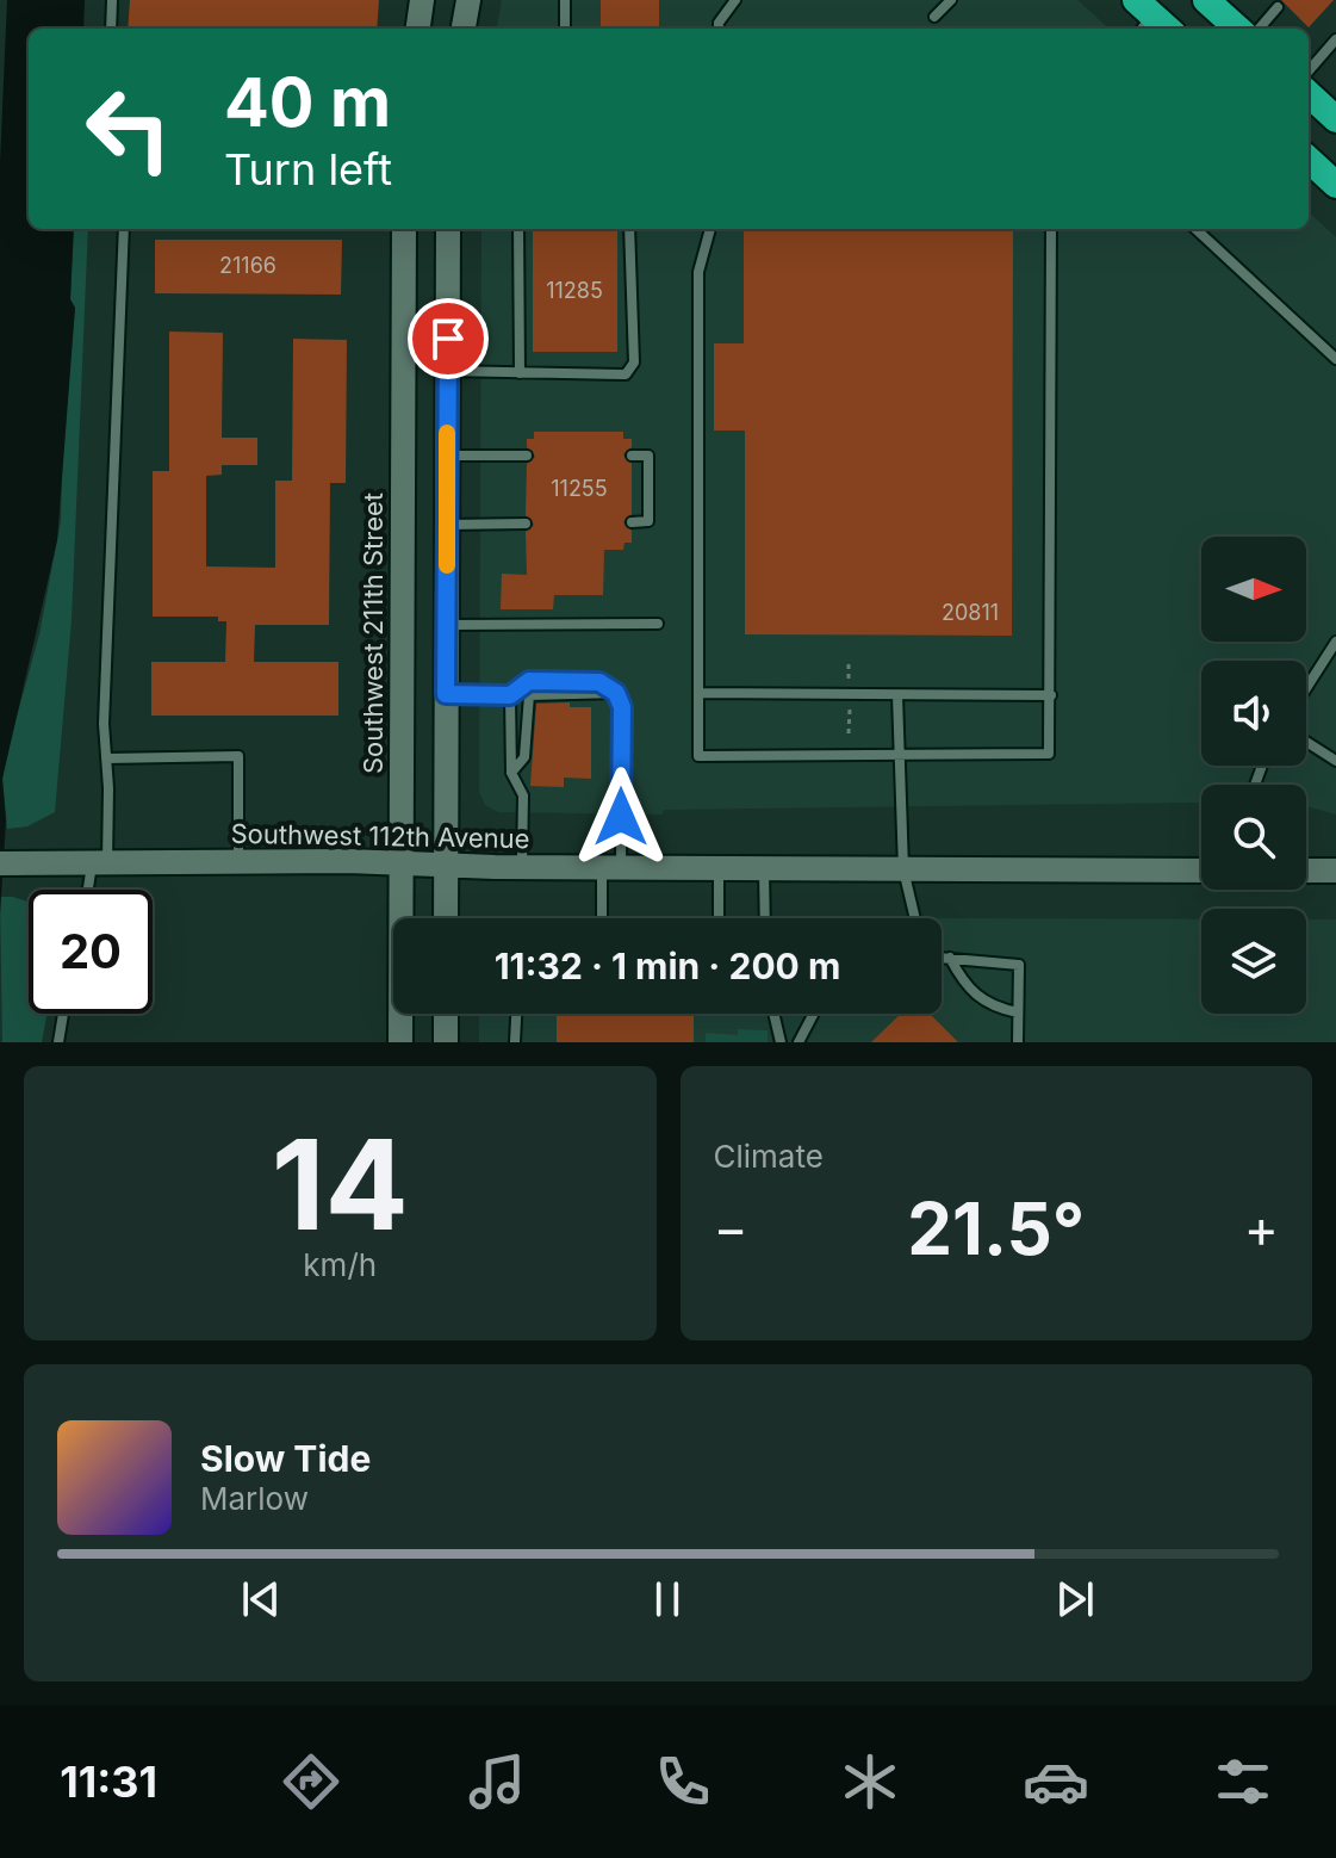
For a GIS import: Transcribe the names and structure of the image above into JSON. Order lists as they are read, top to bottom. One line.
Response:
{"streets":{"main road":["Southwest 211th Street","Southwest 112th Avenue"]},"crossings":[["Southwest 211th Street","Southwest 112th Avenue"]],"house_numbers":["21166","11285","11255","20811"],"north":"right","page":{"turn":["40 m","Turn left"],"limit":"20","trip":"11:32 · 1 min · 200 m","tile":[["14","km/h"],"Climate"],"heat":["−","21.5°","+"],"song":["Slow Tide","Marlow"],"tabs":"11:31"}}
